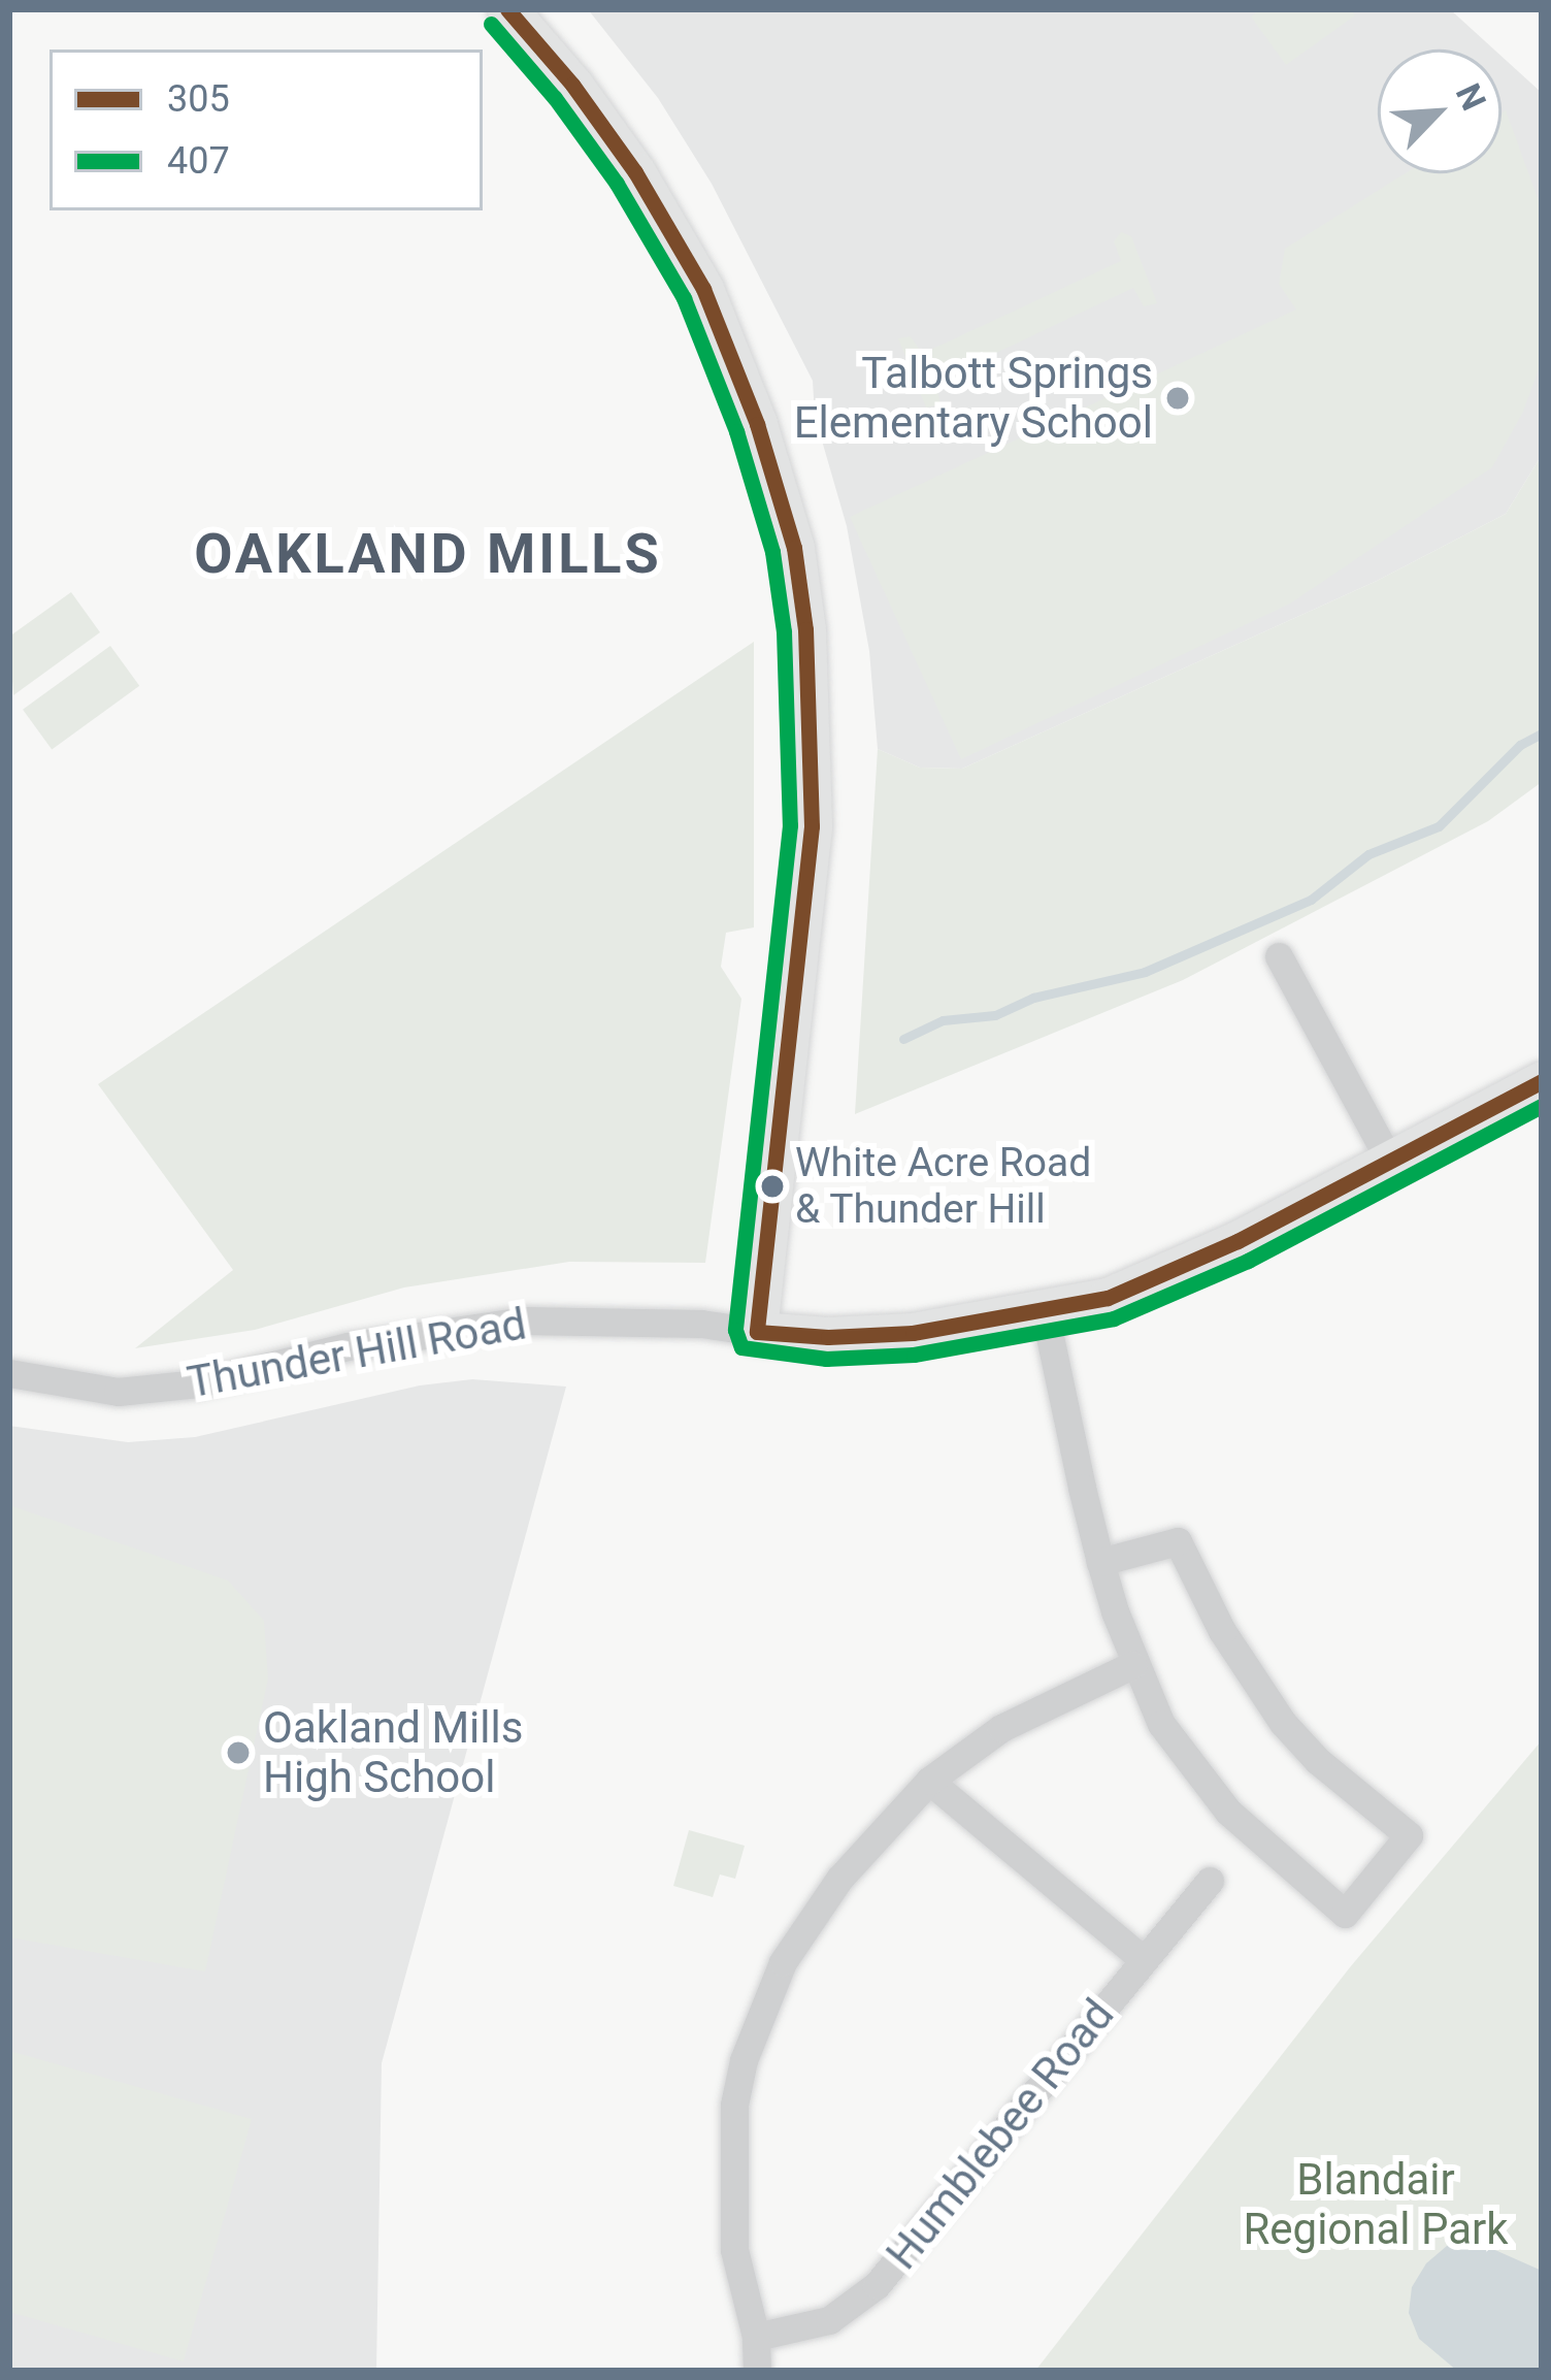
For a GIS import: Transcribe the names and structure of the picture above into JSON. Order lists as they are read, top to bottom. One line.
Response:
{"streets":{"street":["Thunder Hill Road","Humblebee Road"]},"districts":["OAKLAND MILLS"],"parks":["Blandair Regional Park"],"places":["Talbott Springs Elementary School","White Acre Road & Thunder Hill","Oakland Mills High School"],"lines":["transit line 305","transit line 407"],"legend":["305","407"],"north":"top right"}
